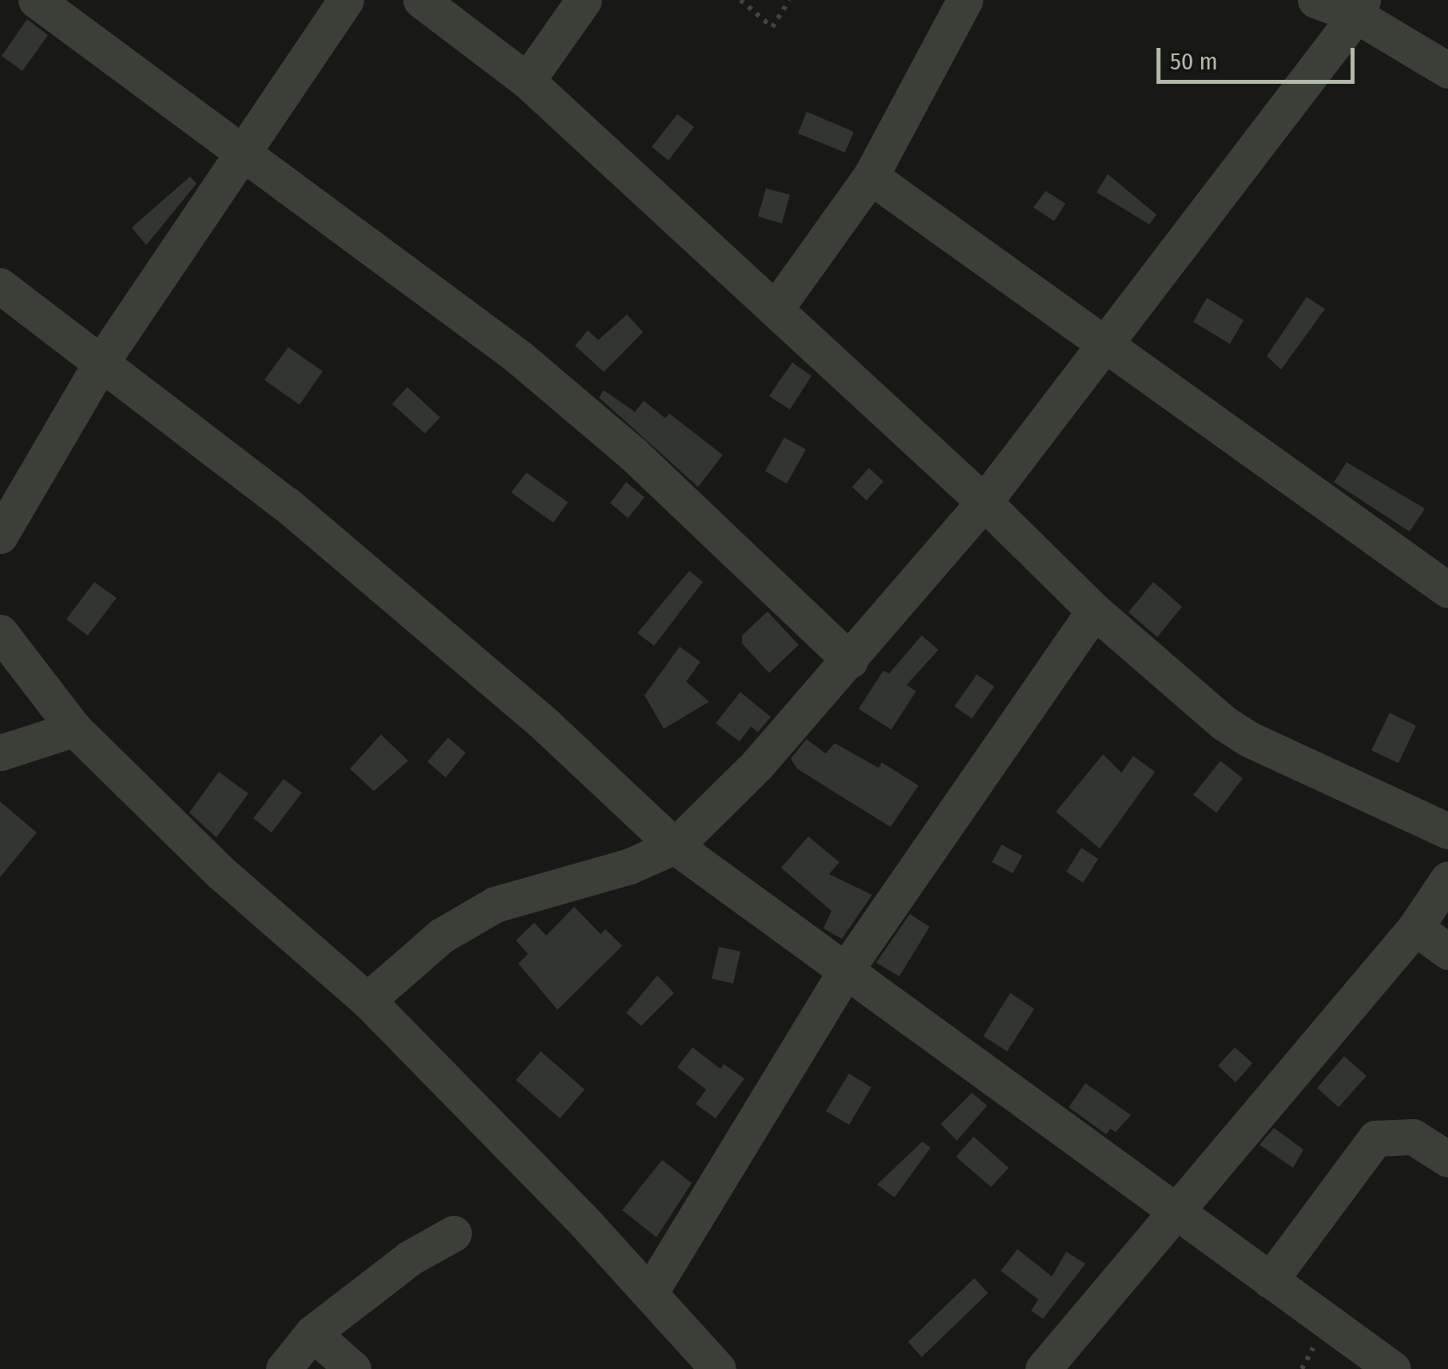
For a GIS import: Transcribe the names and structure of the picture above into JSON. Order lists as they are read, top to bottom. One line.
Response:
{"scale_bar":"50 m"}
